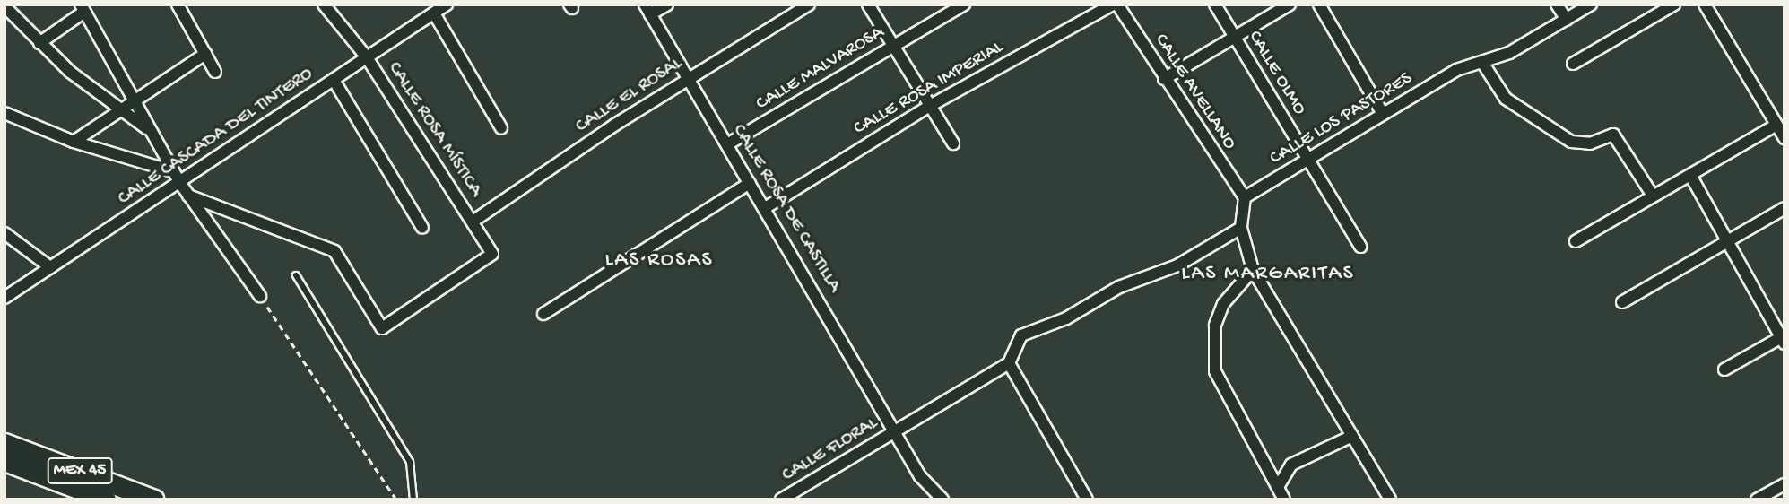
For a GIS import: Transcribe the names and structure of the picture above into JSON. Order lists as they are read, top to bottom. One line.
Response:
{"streets":{"highway":["MEX 45"],"street":["CALLE MALVAROSA","CALLE OLMO","CALLE ROSA IMPERIAL","CALLE AVELLANO","CALLE EL ROSAL","CALLE LOS PASTORES","CALLE ROSA MÍSTICA","CALLE CASCADA DEL TINTERO","CALLE ROSA DE CASTILLA","CALLE FLORAL"]},"crossings":[["CALLE MALVAROSA","CALLE ROSA DE CASTILLA"],["CALLE OLMO","CALLE LOS PASTORES"],["CALLE ROSA IMPERIAL","CALLE AVELLANO"],["CALLE ROSA IMPERIAL","CALLE ROSA DE CASTILLA"],["CALLE AVELLANO","CALLE LOS PASTORES"],["CALLE EL ROSAL","CALLE ROSA MÍSTICA"],["CALLE EL ROSAL","CALLE ROSA DE CASTILLA"],["CALLE ROSA MÍSTICA","CALLE CASCADA DEL TINTERO"],["CALLE ROSA DE CASTILLA","CALLE FLORAL"]],"districts":["LAS ROSAS","LAS MARGARITAS"]}
